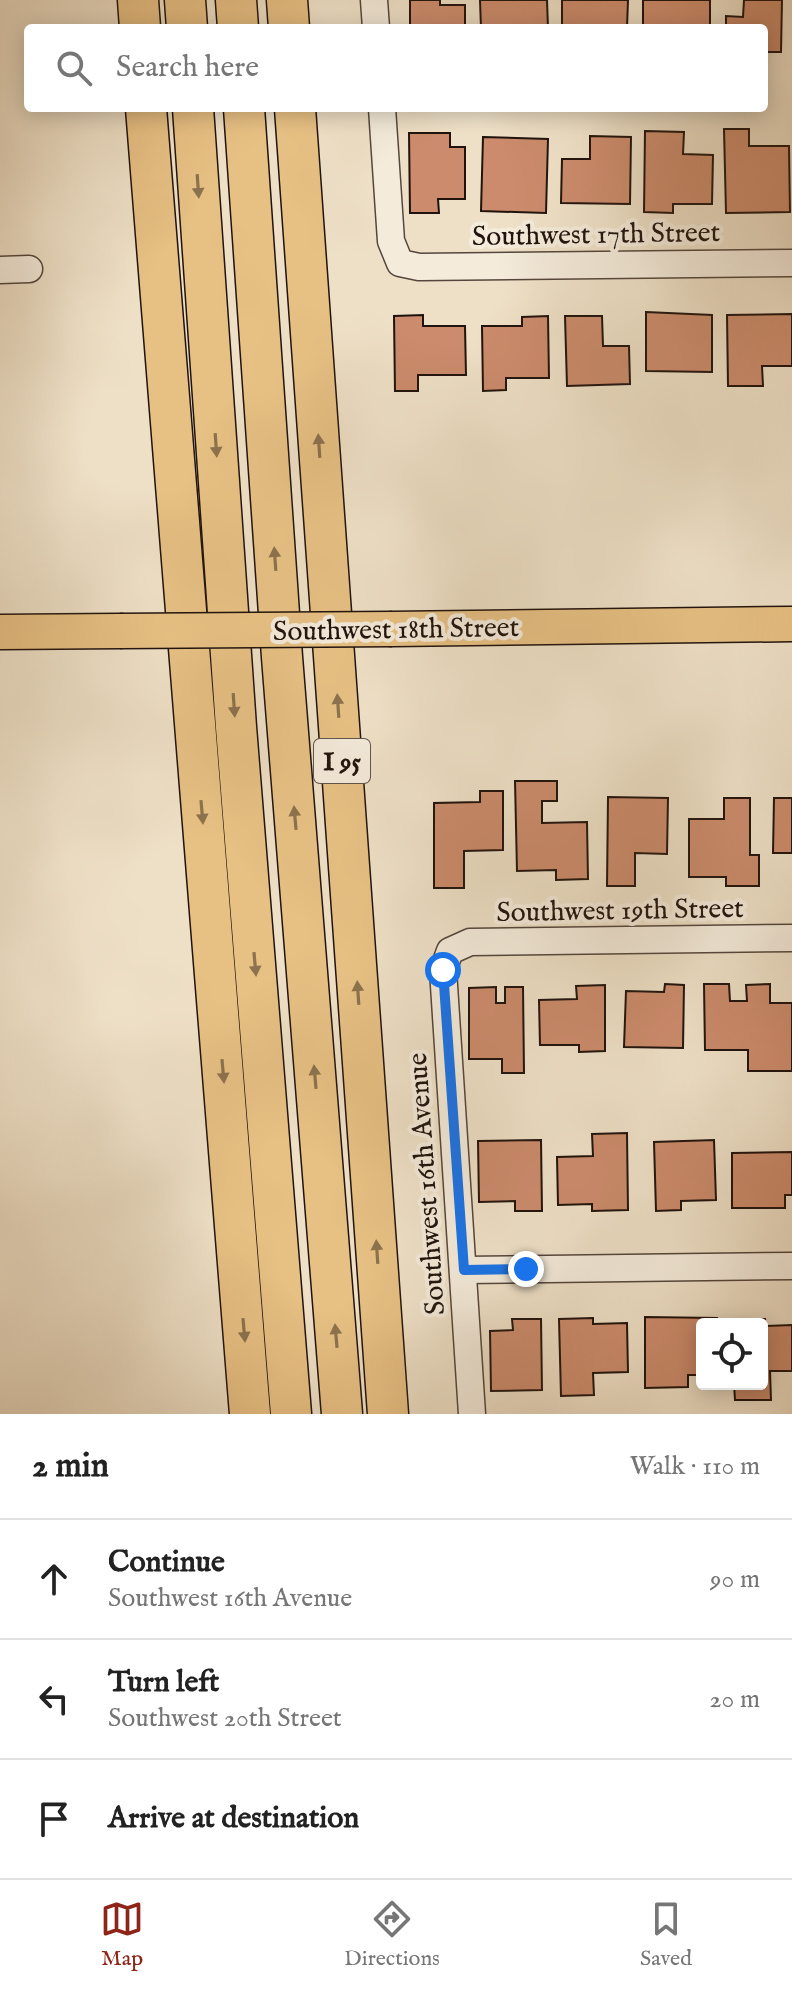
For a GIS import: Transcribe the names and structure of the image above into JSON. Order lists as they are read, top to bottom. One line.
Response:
{"streets":{"highway":["I 95"],"main road":["Southwest 18th Street"],"street":["Southwest 17th Street","Southwest 19th Street","Southwest 16th Avenue"]},"crossings":[["Southwest 19th Street","Southwest 16th Avenue"]],"page":{"search":"Search here","heading":["2 min","Walk · 110 m"],"list":[["Continue","Southwest 16th Avenue","90 m"],["Turn left","Southwest 20th Street","20 m"],"Arrive at destination"],"nav":["Map","Directions","Saved"]}}
